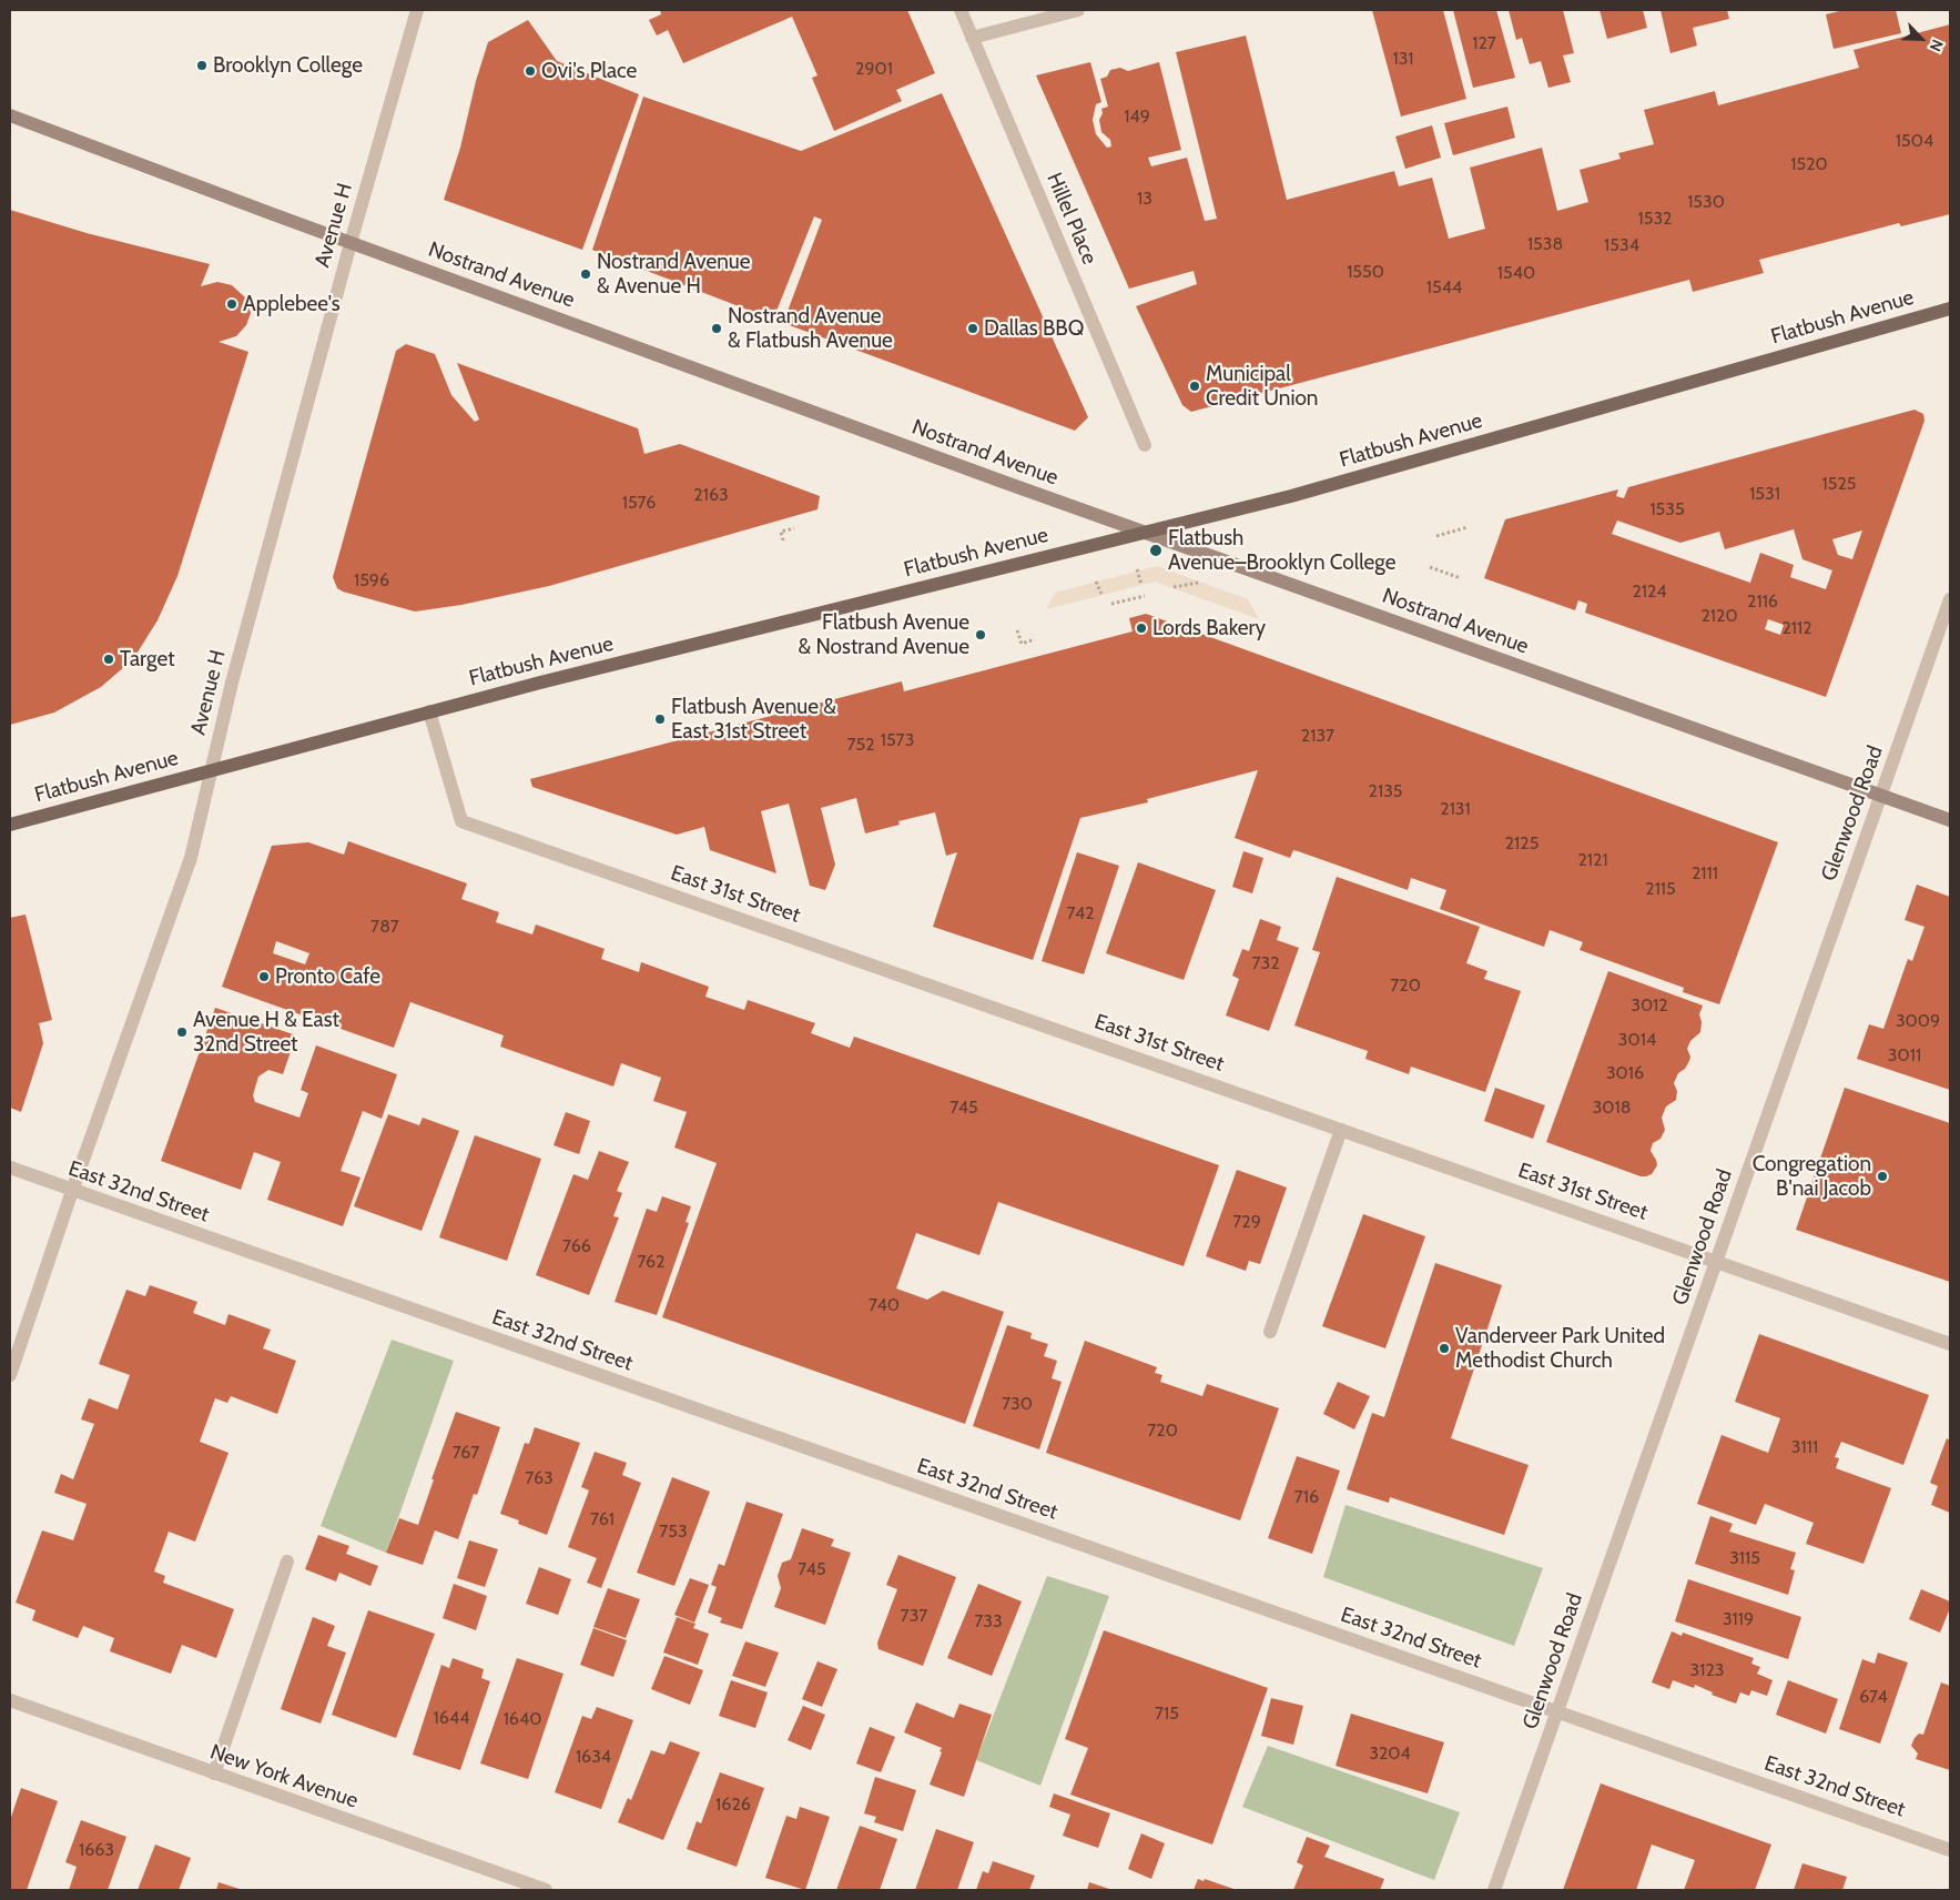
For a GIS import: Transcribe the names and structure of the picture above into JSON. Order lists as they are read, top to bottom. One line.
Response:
{"streets":{"main road":["Nostrand Avenue","Flatbush Avenue"],"street":["Hillel Place","Avenue H","Glenwood Road","East 31st Street","East 32nd Street","New York Avenue"]},"crossings":[["Avenue H","Nostrand Avenue"],["Avenue H","Flatbush Avenue"],["Avenue H","East 32nd Street"],["Nostrand Avenue","Flatbush Avenue"],["Nostrand Avenue","Glenwood Road"],["Flatbush Avenue","East 31st Street"],["Glenwood Road","East 31st Street"],["Glenwood Road","East 32nd Street"]],"places":["Brooklyn College","Ovi's Place","Nostrand Avenue & Avenue H","Applebee's","Nostrand Avenue & Flatbush Avenue","Dallas BBQ","Municipal Credit Union","Flatbush Avenue–Brooklyn College","Lords Bakery","Flatbush Avenue & Nostrand Avenue","Target","Flatbush Avenue & East 31st Street","Pronto Cafe","Avenue H & East 32nd Street","Congregation B'nai Jacob","Vanderveer Park United Methodist Church"],"house_numbers":["127","131","2901","149","1504","1520","13","1530","1532","1538","1534","1550","1540","1544","1525","1531","2163","1576","1535","1596","2124","2116","2120","2112","2137","1573","752","2135","2131","2125","2121","2111","2115","742","787","732","720","3012","3009","3014","3011","3016","745","3018","729","766","762","740","730","720","3111","767","763","716","761","753","3115","745","737","3119","733","3123","674","715","1644","1640","3204","1634","1626","1663"],"north":"bottom right"}
